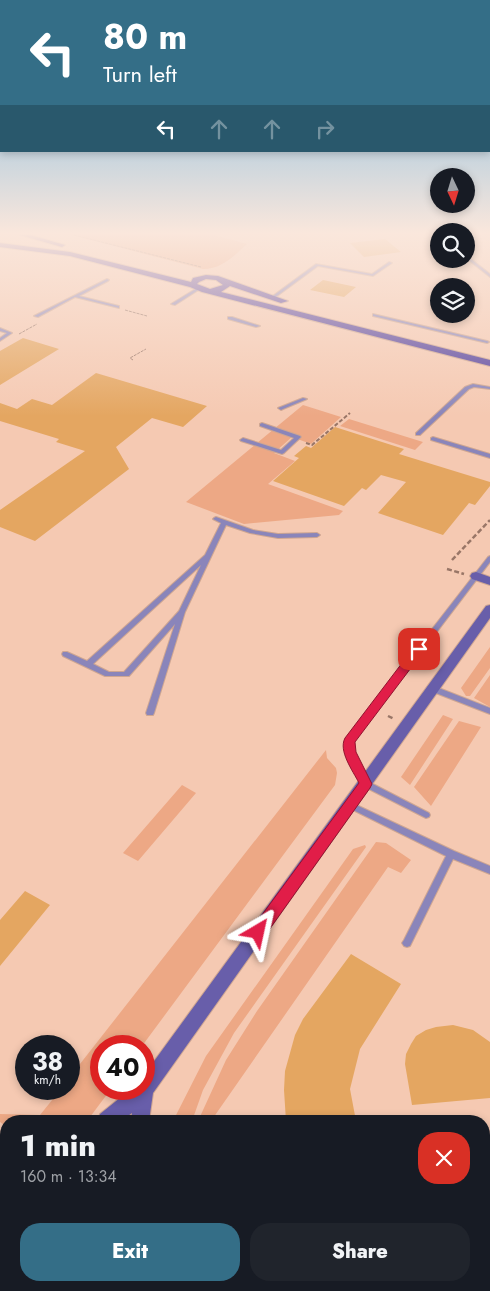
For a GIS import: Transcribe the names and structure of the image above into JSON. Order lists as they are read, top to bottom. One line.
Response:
{"north":"bottom","page":{"turn":["80 m","Turn left"],"speed":"38 km/h","limit":"40","heading":["1 min","160 m · 13:34"],"buttons":["Exit","Share"]}}
